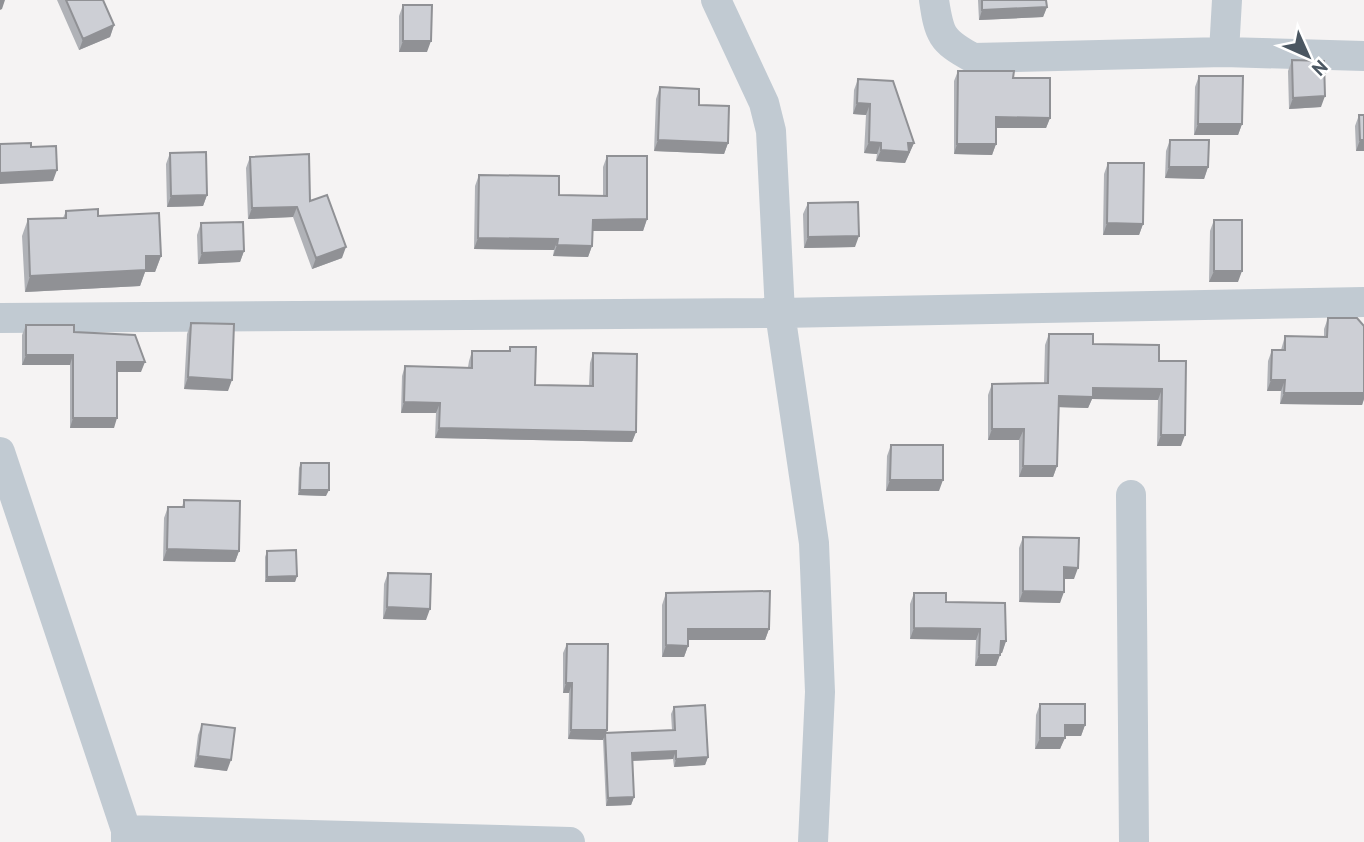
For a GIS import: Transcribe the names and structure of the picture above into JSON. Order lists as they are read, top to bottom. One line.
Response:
{"north":"bottom right"}
